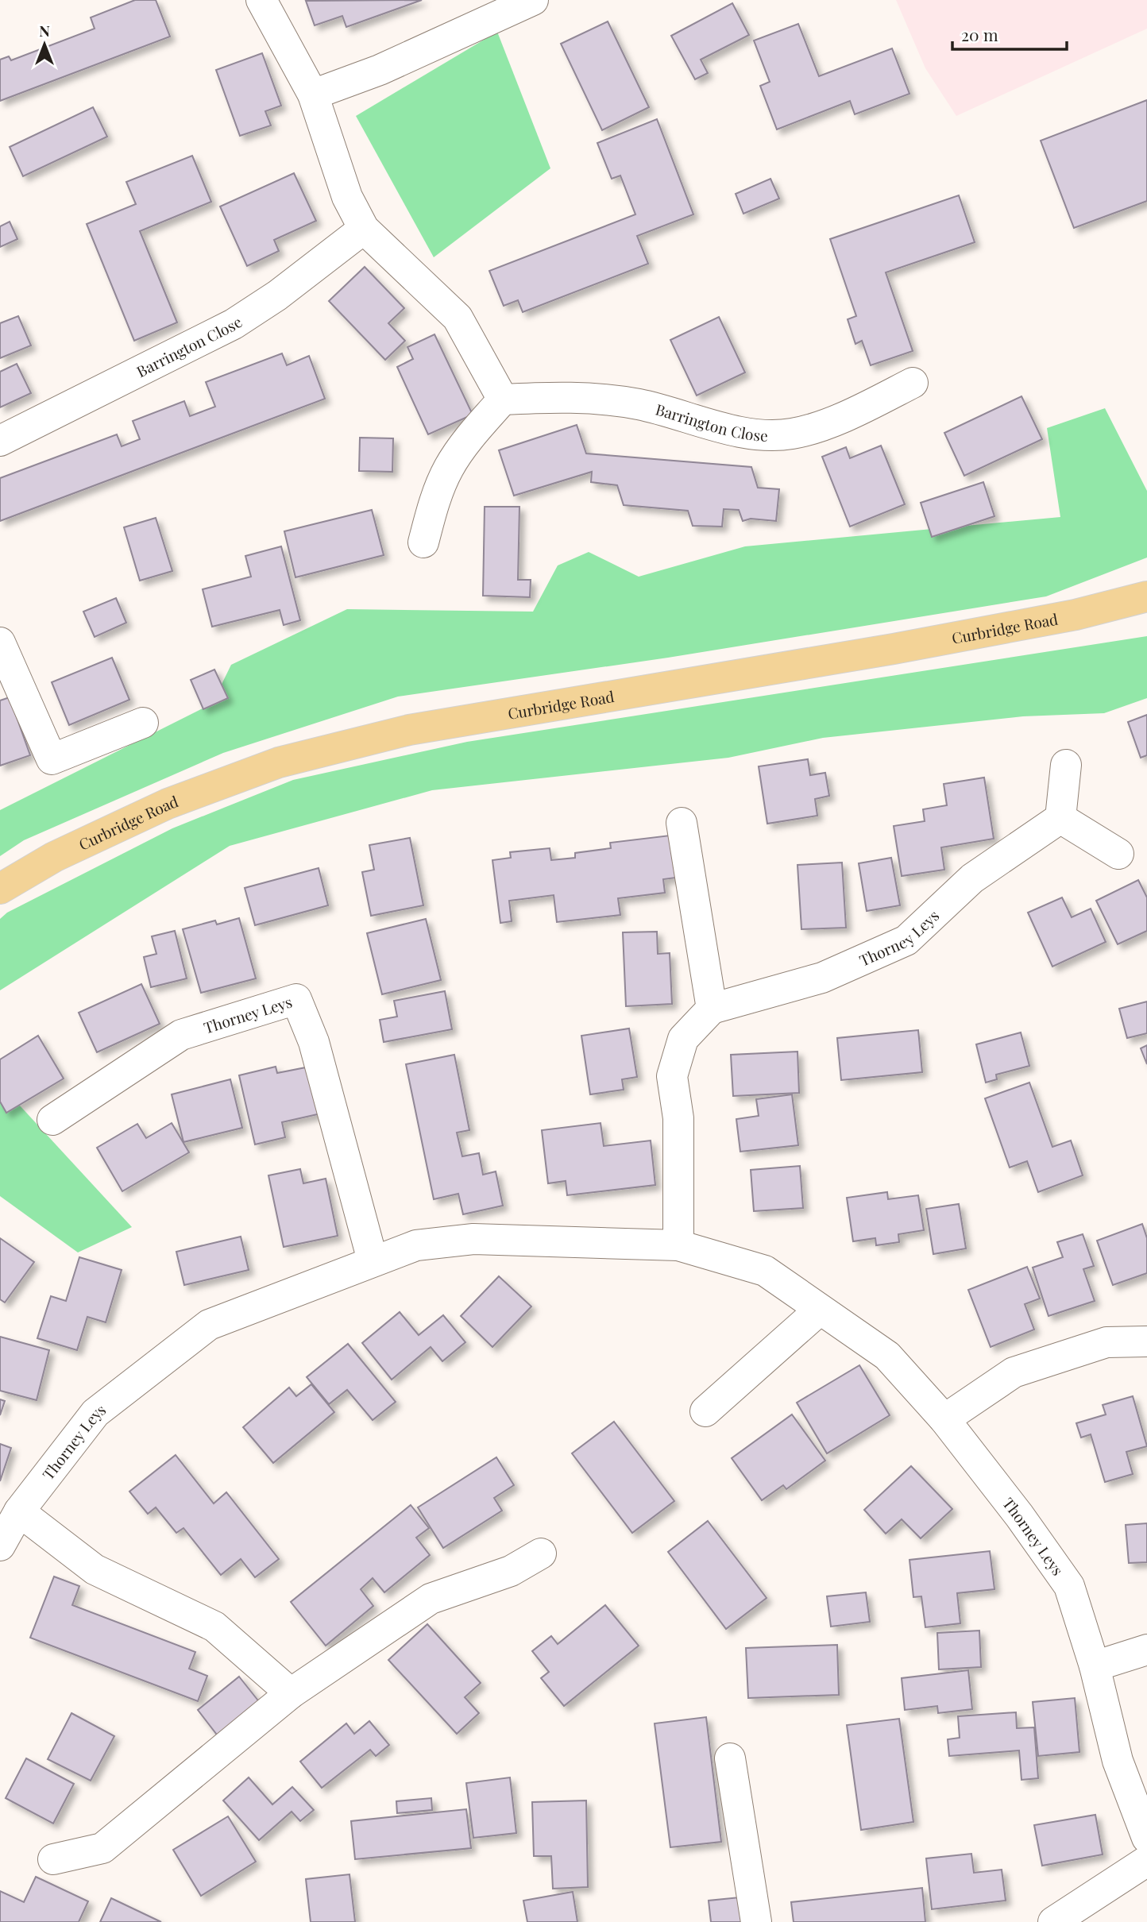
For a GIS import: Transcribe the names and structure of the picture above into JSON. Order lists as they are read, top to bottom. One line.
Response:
{"streets":{"main road":["Curbridge Road"],"street":["Barrington Close","Thorney Leys"]},"scale_bar":"20 m","north":"top"}
